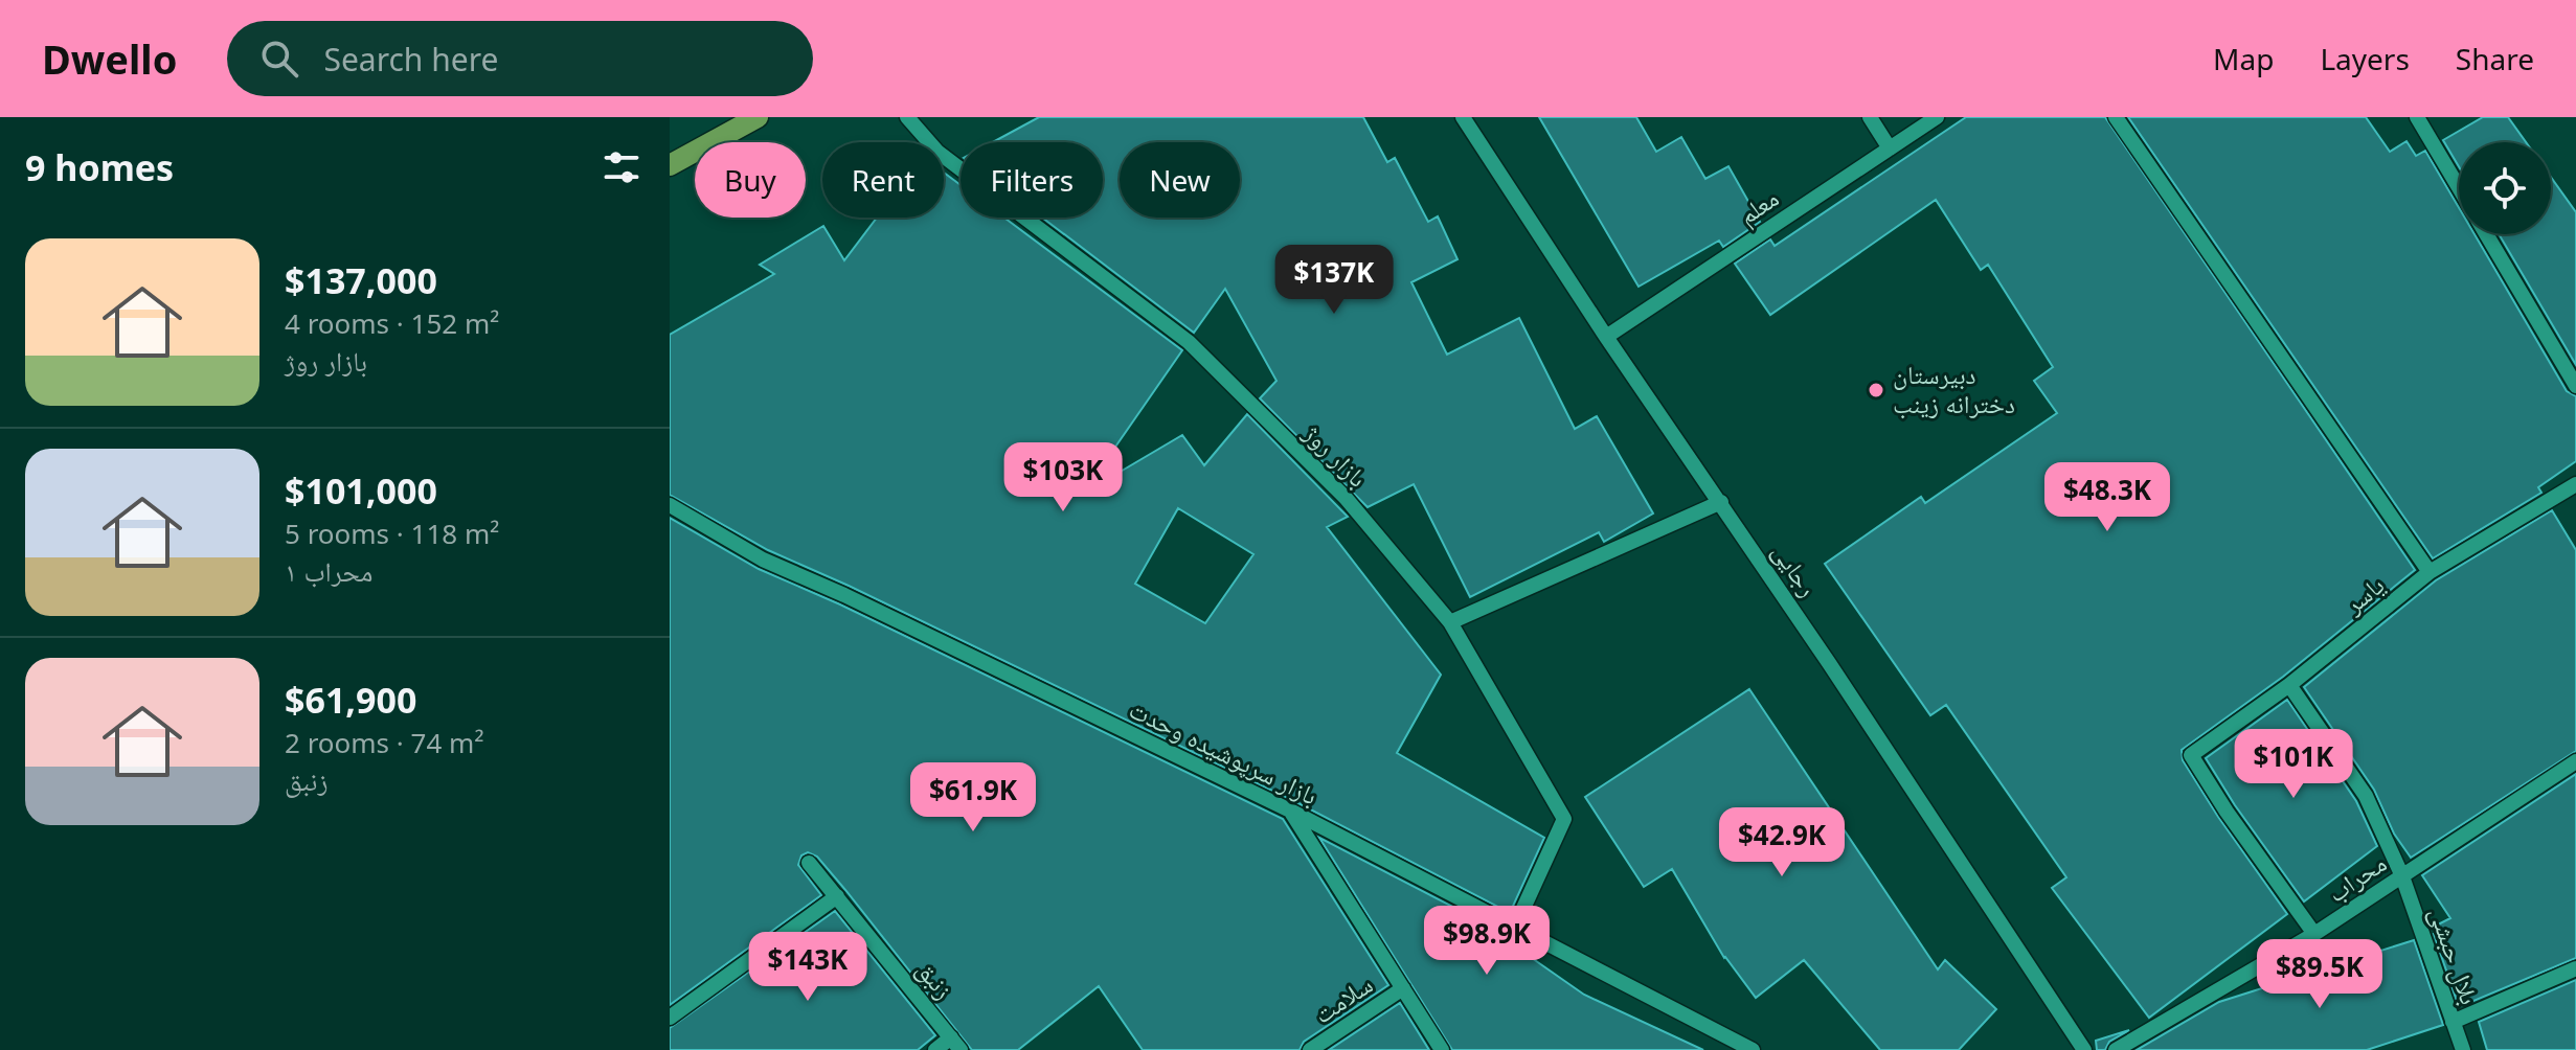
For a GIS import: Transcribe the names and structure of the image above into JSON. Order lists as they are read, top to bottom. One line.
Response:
{"streets":{"street":["معلم","بازار روژ","رجایی","یاسر","بازار سرپوشیده وحدت","محراب","بلال حبشی","زنبق","سلامت"]},"crossings":[["معلم","رجایی"],["بازار روژ","بازار سرپوشیده وحدت"],["یاسر","محراب"],["یاسر","بلال حبشی"],["محراب","بلال حبشی"]],"places":["دبیرستان دخترانه زینب"],"page":{"header":"Dwello","search":"Search here","nav":["Map","Layers","Share"],"heading":"9 homes","chip":["Buy","Rent","Filters","New"],"list":[{"name":"$137,000","note":"4 rooms · 152 m² · بازار روژ"},{"name":"$101,000","note":"5 rooms · 118 m² · محراب ۱"},{"name":"$61,900","note":"2 rooms · 74 m² · زنبق"}],"price":["$137K","$103K","$48.3K","$101K","$61.9K","$42.9K","$98.9K","$143K","$89.5K"]}}
